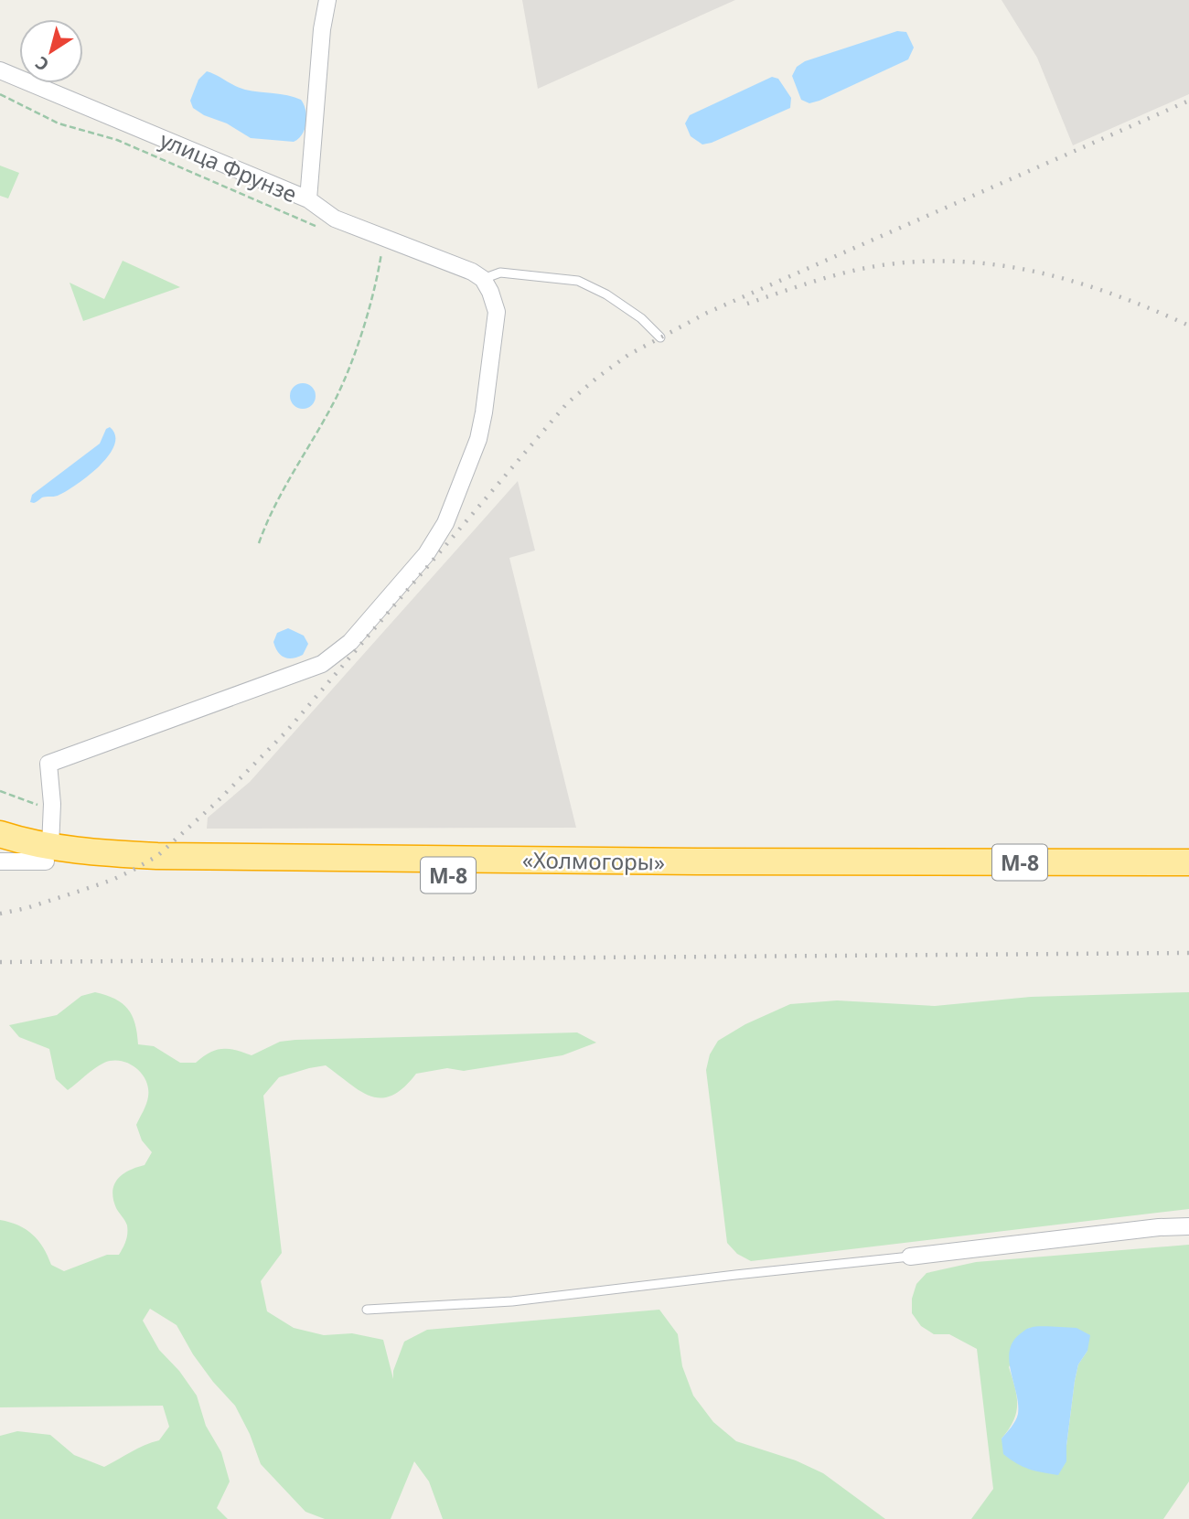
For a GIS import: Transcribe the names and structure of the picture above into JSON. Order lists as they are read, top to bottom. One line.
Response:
{"streets":{"highway":["«Холмогоры»","М-8"],"street":["улица Фрунзе"]},"north":"bottom left"}
